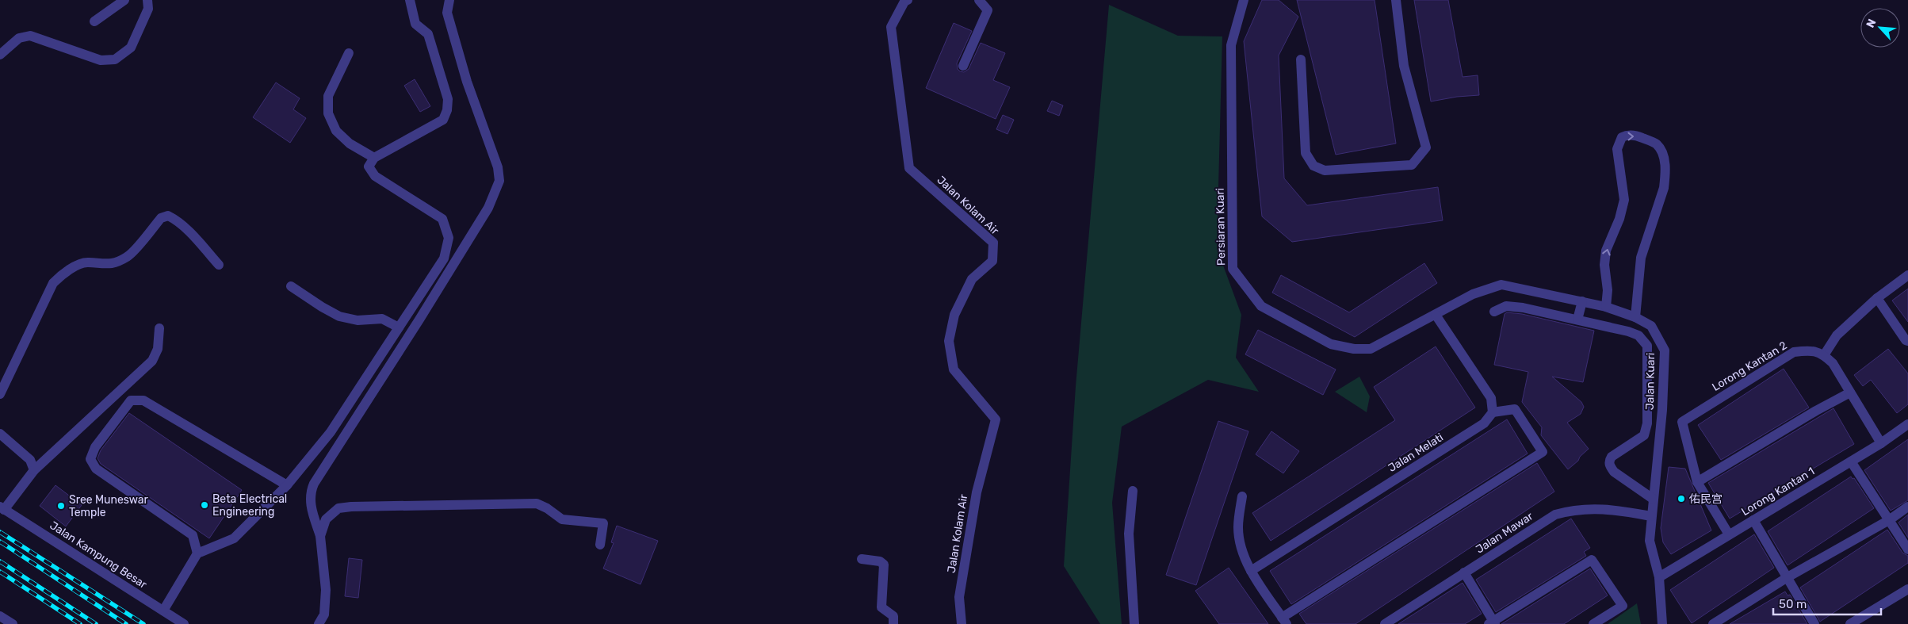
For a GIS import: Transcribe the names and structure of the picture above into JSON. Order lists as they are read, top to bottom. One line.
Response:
{"streets":{"street":["Jalan Kolam Air","Persiaran Kuari","Lorong Kantan 2","Jalan Kuari","Jalan Melati","Lorong Kantan 1","Jalan Mawar","Jalan Kampung Besar"]},"crossings":[["Persiaran Kuari","Jalan Kuari"],["Jalan Kuari","Lorong Kantan 1"],["Jalan Kuari","Jalan Mawar"]],"places":["佑民宫","Beta Electrical Engineering","Sree Muneswar Temple"],"scale_bar":"50 m","north":"top left"}
